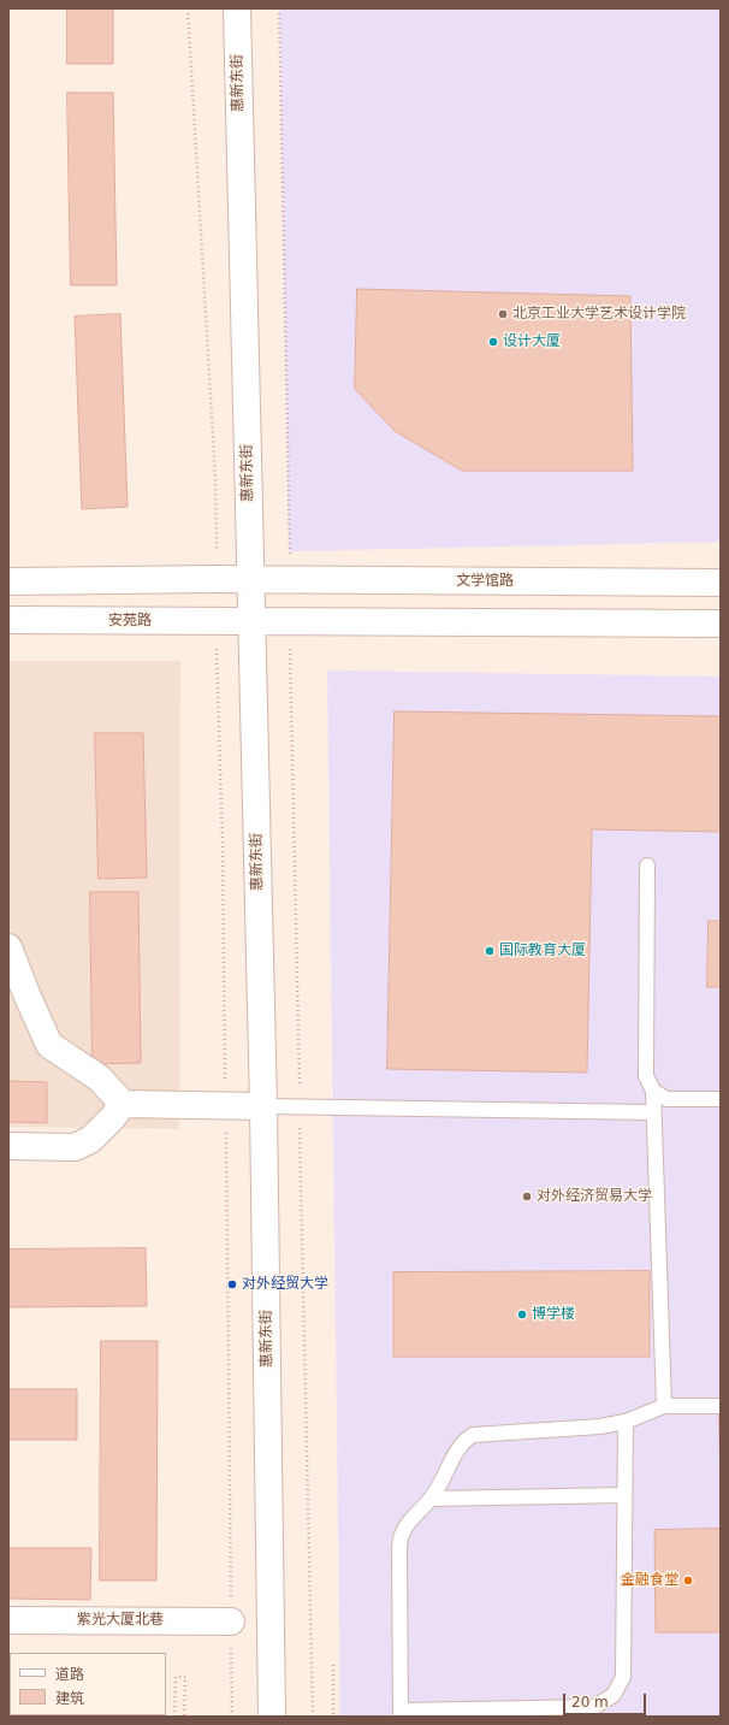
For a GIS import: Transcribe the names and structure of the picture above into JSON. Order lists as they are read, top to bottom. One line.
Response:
{"streets":{"street":["惠新东街","文学馆路","安苑路","紫光大厦北巷"]},"crossings":[["惠新东街","文学馆路"],["惠新东街","安苑路"]],"places":["北京工业大学艺术设计学院","设计大厦","国际教育大厦","对外经济贸易大学","对外经贸大学","博学楼","金融食堂"],"legend":["道路","建筑"],"scale_bar":"20 m"}
